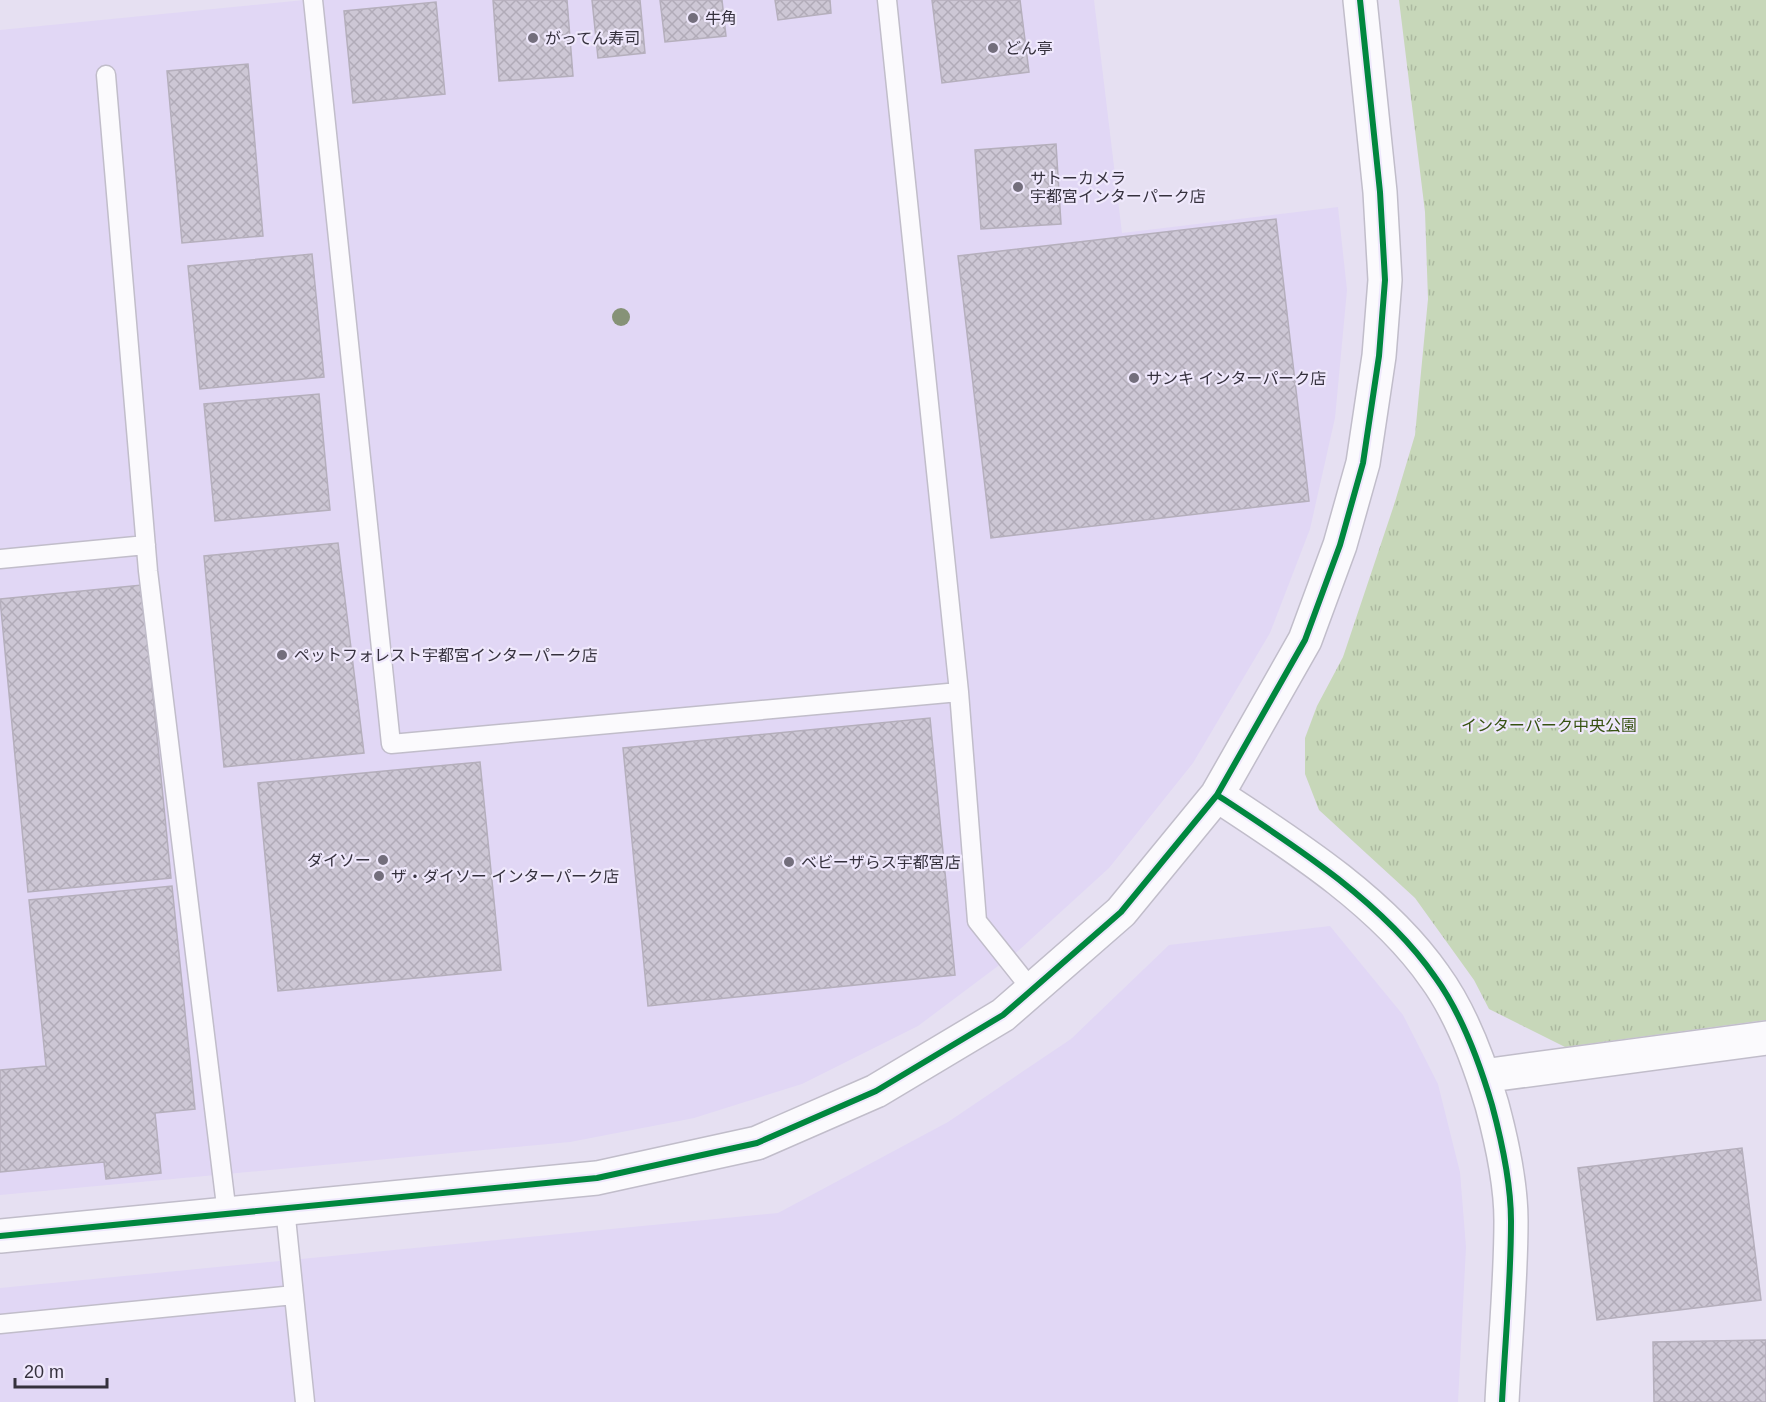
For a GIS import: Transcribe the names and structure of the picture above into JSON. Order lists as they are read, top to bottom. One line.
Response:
{"parks":["インターパーク中央公園"],"places":["牛角","がってん寿司","どん亭","サトーカメラ 宇都宮インターパーク店","サンキ インターパーク店","ペットフォレスト宇都宮インターパーク店","ダイソー","ベビーザらス宇都宮店","ザ・ダイソー インターパーク店"],"scale_bar":"20 m"}
